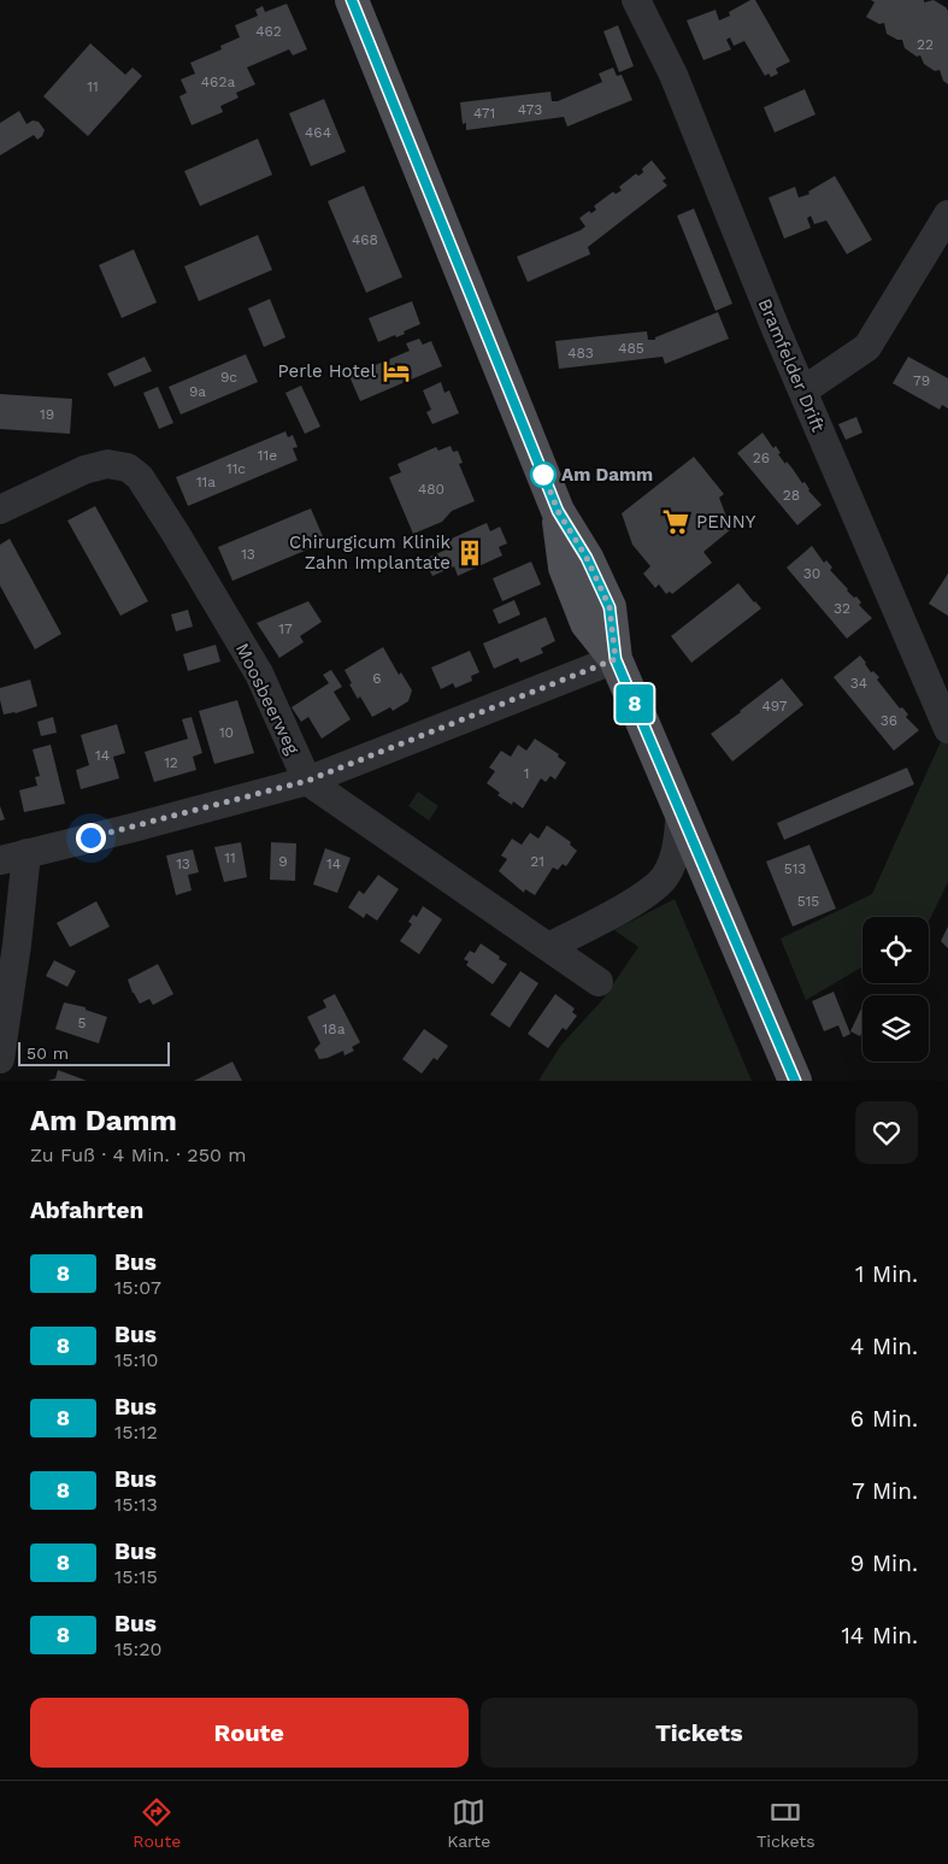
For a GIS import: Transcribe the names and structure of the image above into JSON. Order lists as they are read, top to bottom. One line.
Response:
{"streets":{"street":["Bramfelder Drift","Moosbeerweg"]},"places":{"hotel":["Perle Hotel"],"other":["Am Damm"],"supermarket":["PENNY"],"building":["Chirurgicum Klinik Zahn Implantate"]},"lines":["bus line 8"],"house_numbers":["462","22","462a","11","473","471","464","468","485","483","9c","79","9a","19","11e","26","11c","11a","480","28","13","30","32","17","6","34","497","36","10","14","12","1","11","9","21","13","14","513","515","5","18a"],"scale_bar":"50 m","page":{"on_map":"8","scale":"50 m","heading":[["Am Damm","Zu Fuß · 4 Min. · 250 m"],"Abfahrten"],"list":[{"mark":"8","name":"Bus","note":"15:07","value":"1 Min."},{"mark":"8","name":"Bus","note":"15:10","value":"4 Min."},{"mark":"8","name":"Bus","note":"15:12","value":"6 Min."},{"mark":"8","name":"Bus","note":"15:13","value":"7 Min."},{"mark":"8","name":"Bus","note":"15:15","value":"9 Min."},{"mark":"8","name":"Bus","note":"15:20","value":"14 Min."}],"buttons":["Route","Tickets"],"tabs":["Route","Karte","Tickets"]}}
